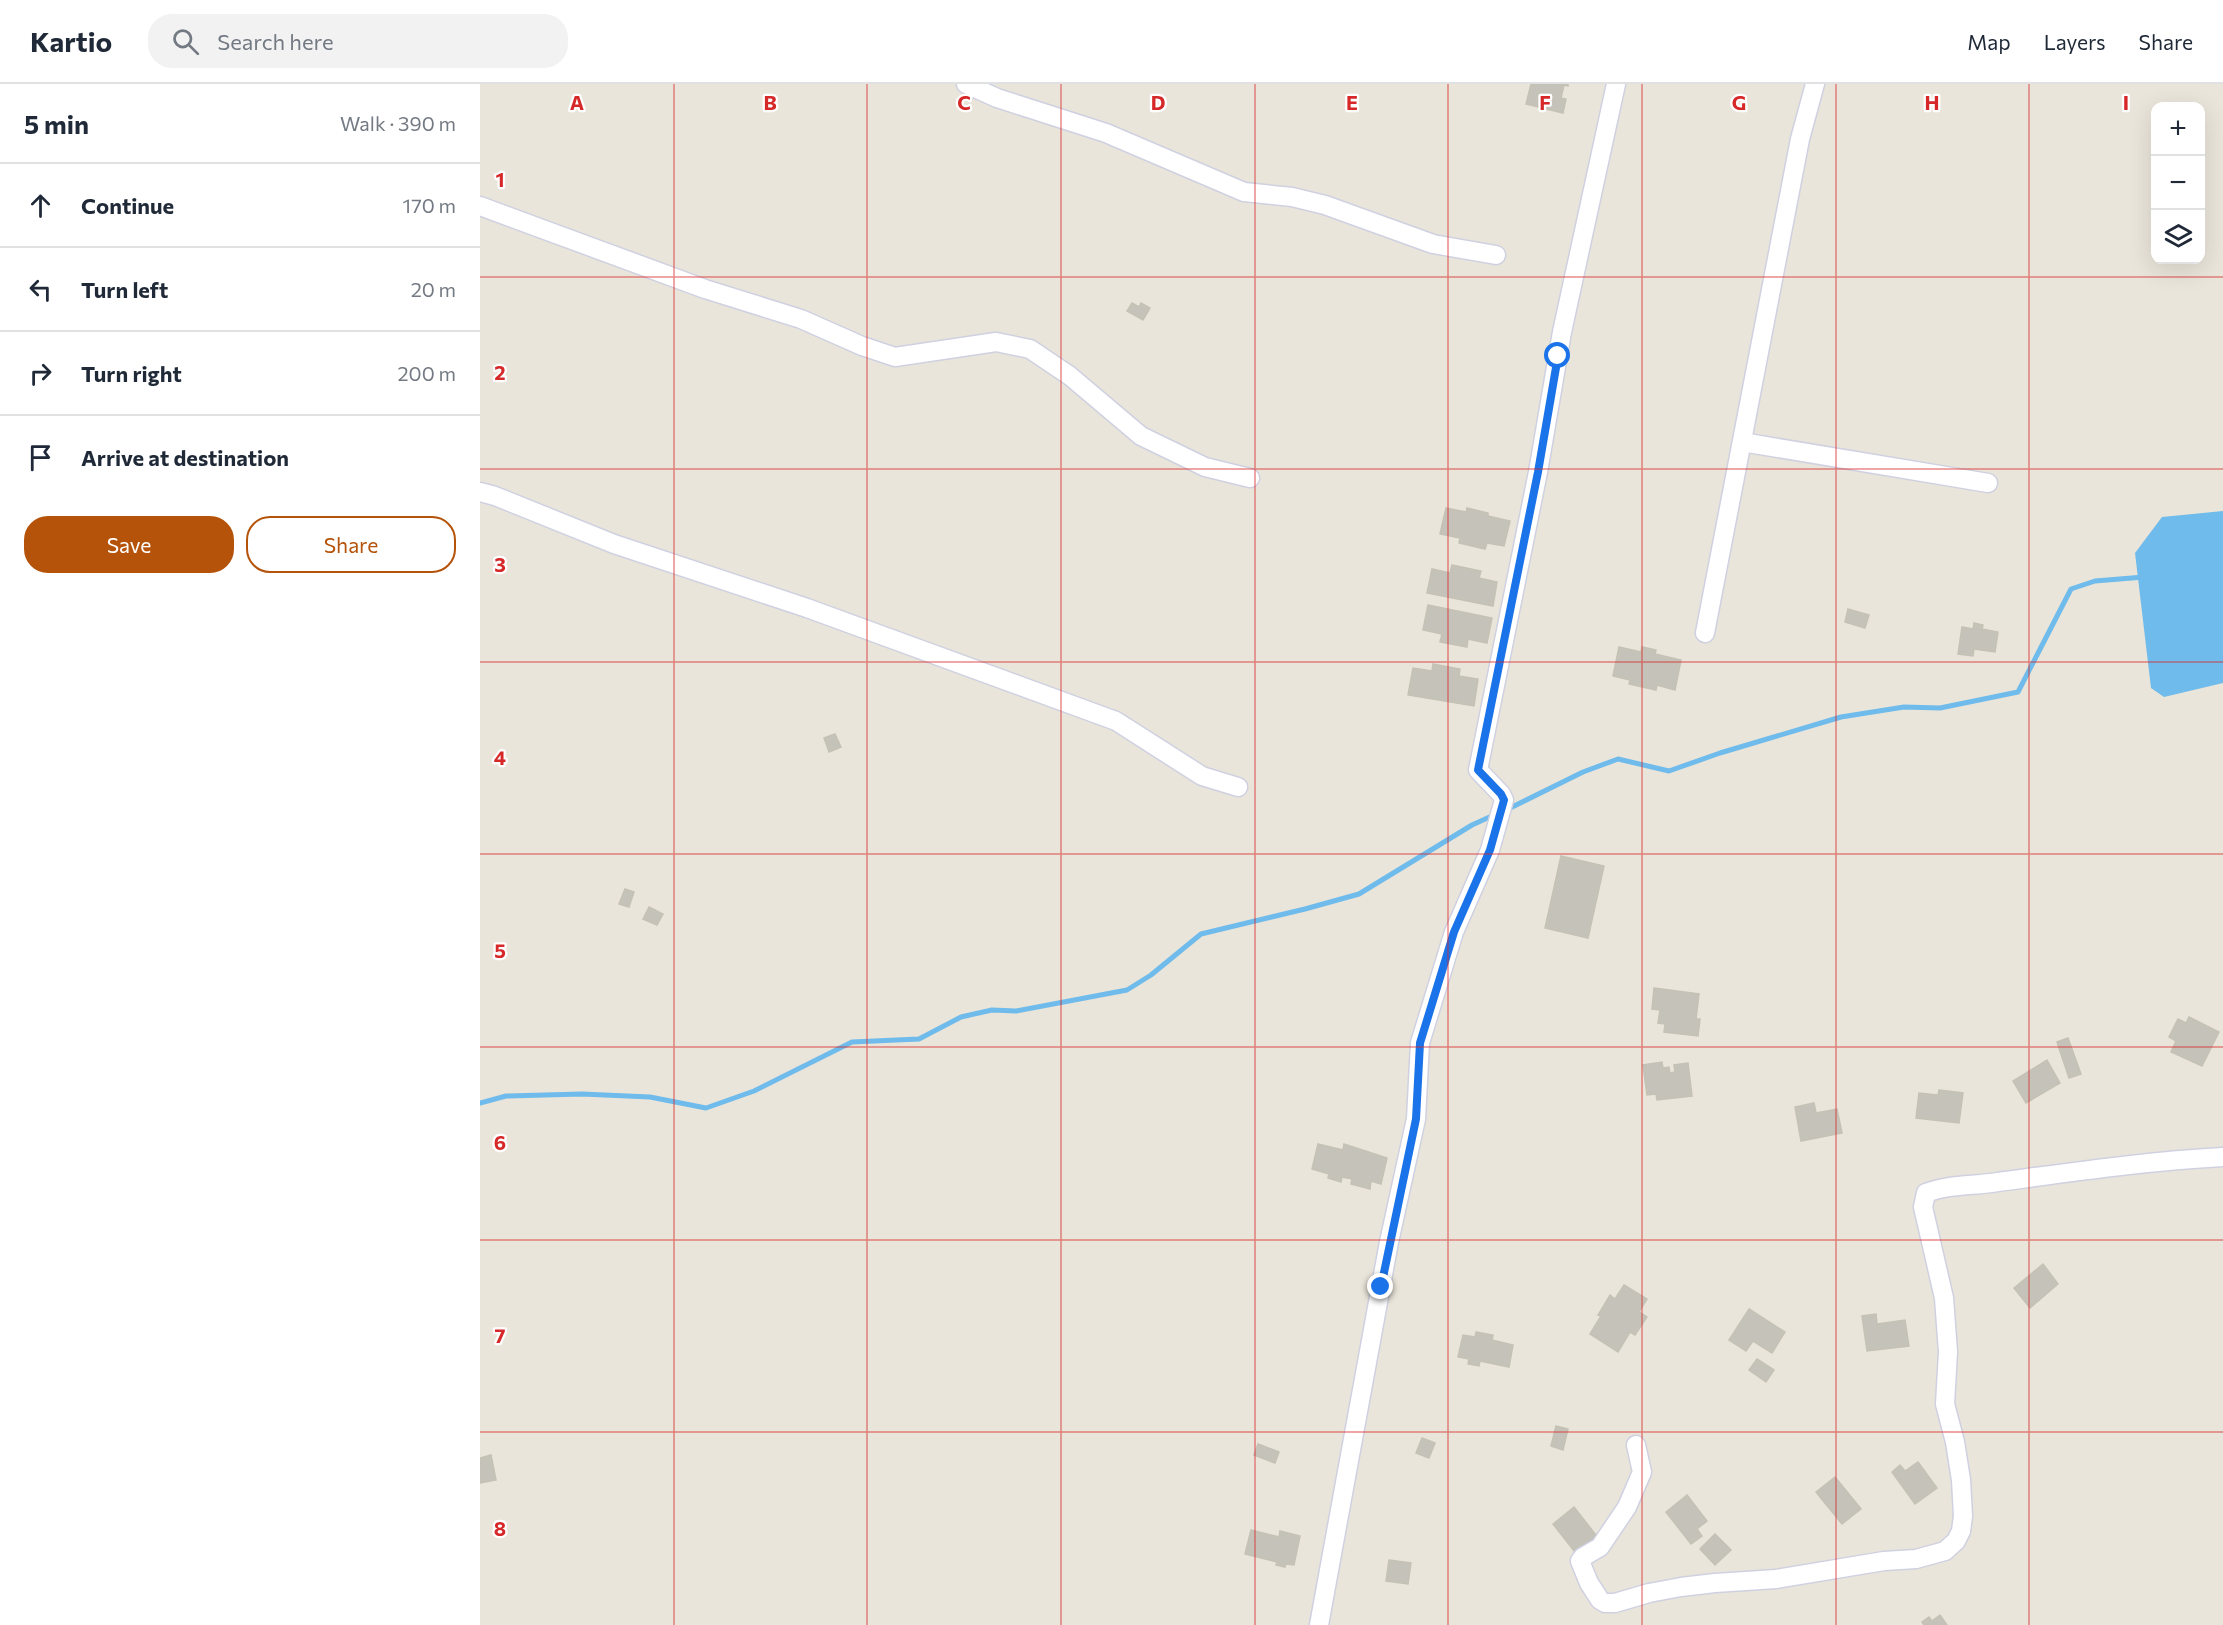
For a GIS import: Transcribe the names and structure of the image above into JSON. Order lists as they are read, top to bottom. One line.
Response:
{"page":{"header":"Kartio","search":"Search here","nav":["Map","Layers","Share"],"heading":["5 min","Walk · 390 m"],"map_buttons":["+","−"],"list":[["Continue","170 m"],["Turn left","20 m"],["Turn right","200 m"],"Arrive at destination"],"buttons":["Save","Share"]},"grid":{"columns":["A","B","C","D","E","F","G","H","I"],"rows":["1","2","3","4","5","6","7","8"]}}
